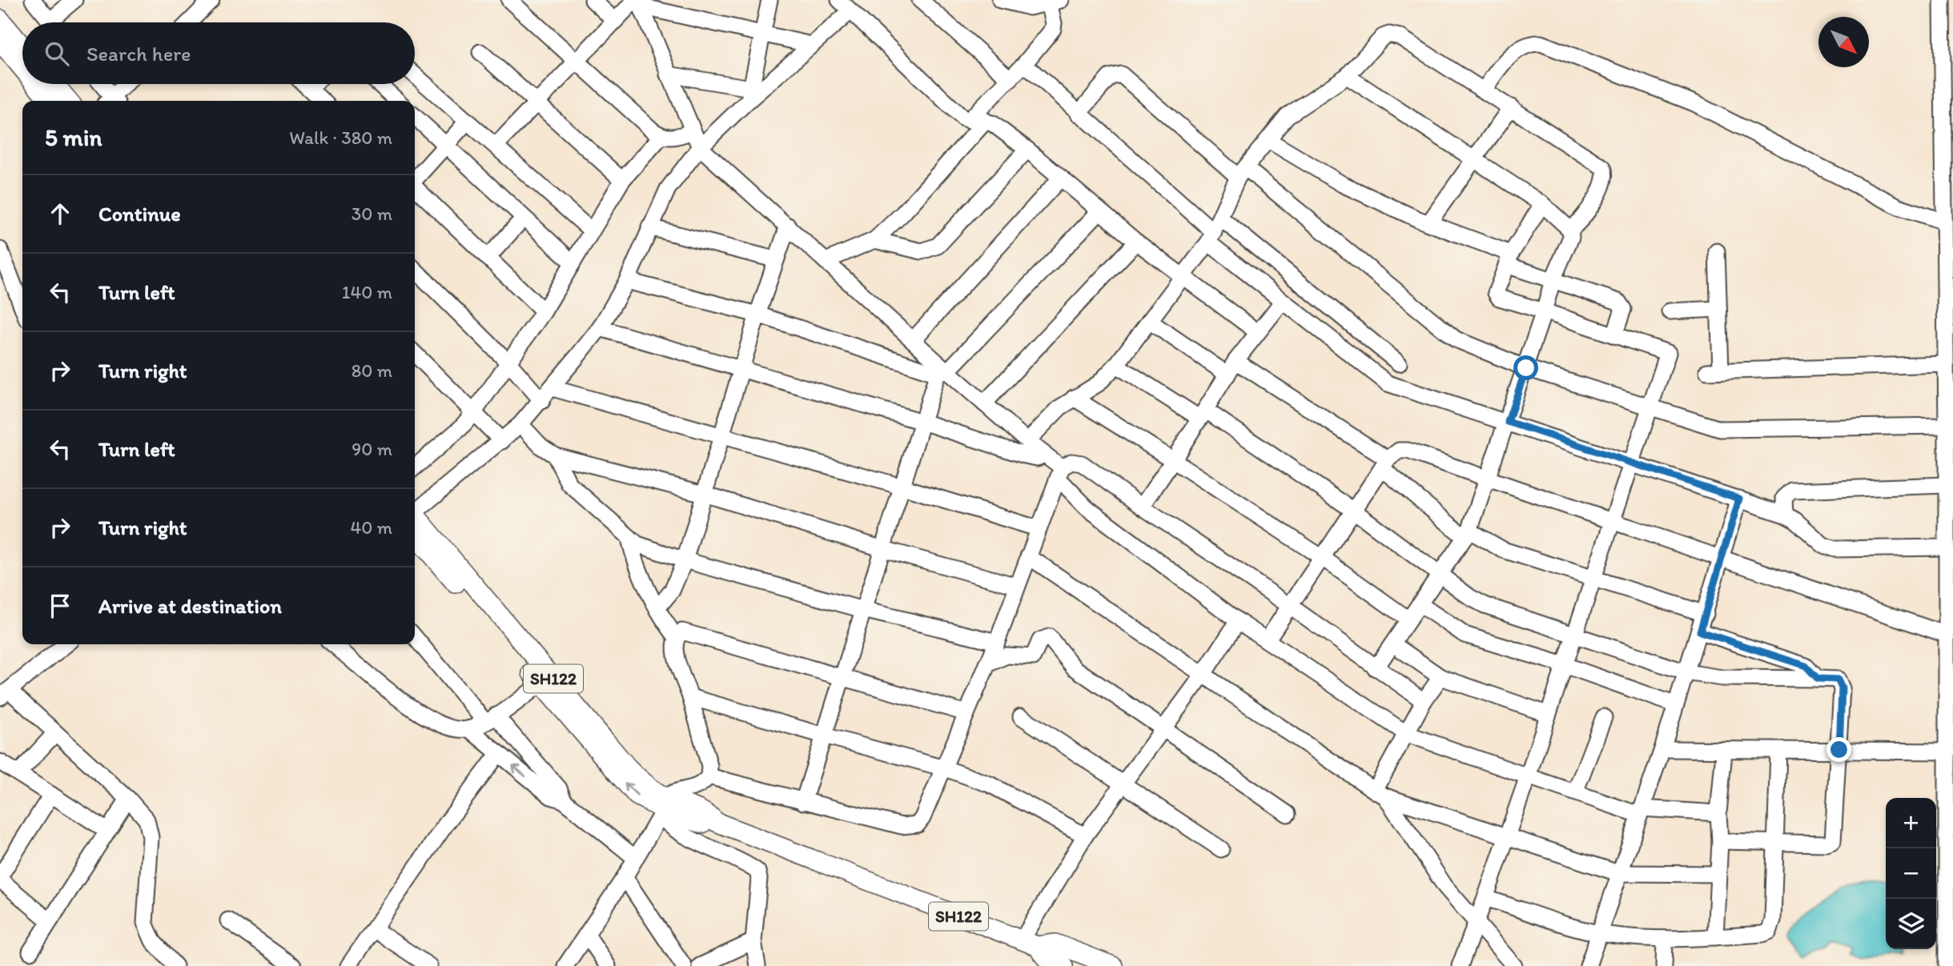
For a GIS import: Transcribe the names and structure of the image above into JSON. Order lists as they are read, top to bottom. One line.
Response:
{"streets":{"main road":["SH122"]},"north":"bottom right","page":{"search":"Search here","heading":["5 min","Walk · 380 m"],"list":[["Continue","30 m"],["Turn left","140 m"],["Turn right","80 m"],["Turn left","90 m"],["Turn right","40 m"],"Arrive at destination"],"map_buttons":["+","−"]}}
